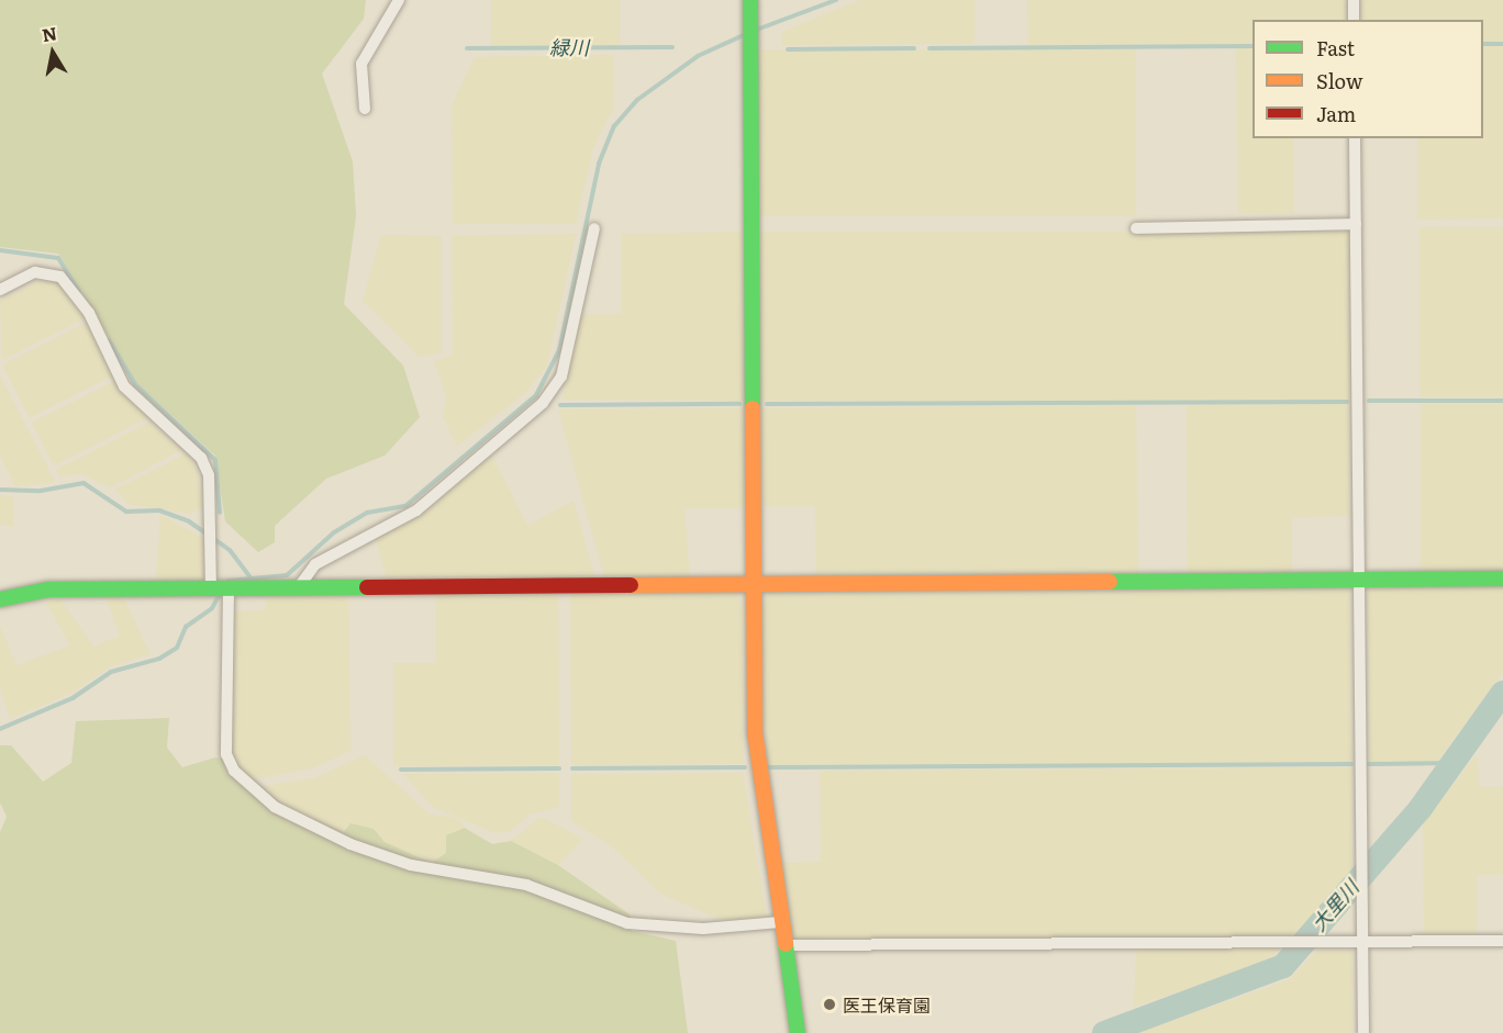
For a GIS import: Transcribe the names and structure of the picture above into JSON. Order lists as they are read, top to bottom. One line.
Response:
{"water":["緑川","大里川"],"places":["医王保育園"],"legend":["Fast","Slow","Jam"],"north":"top"}
